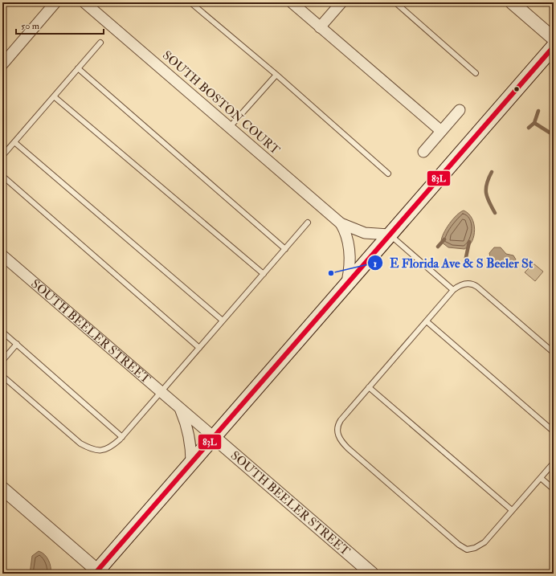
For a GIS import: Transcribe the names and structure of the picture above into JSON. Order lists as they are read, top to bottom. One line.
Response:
{"streets":{"street":["SOUTH BOSTON COURT","SOUTH BEELER STREET"]},"places":["E Florida Ave & S Beeler St"],"lines":["transit line 83L"],"scale_bar":"50 m"}
